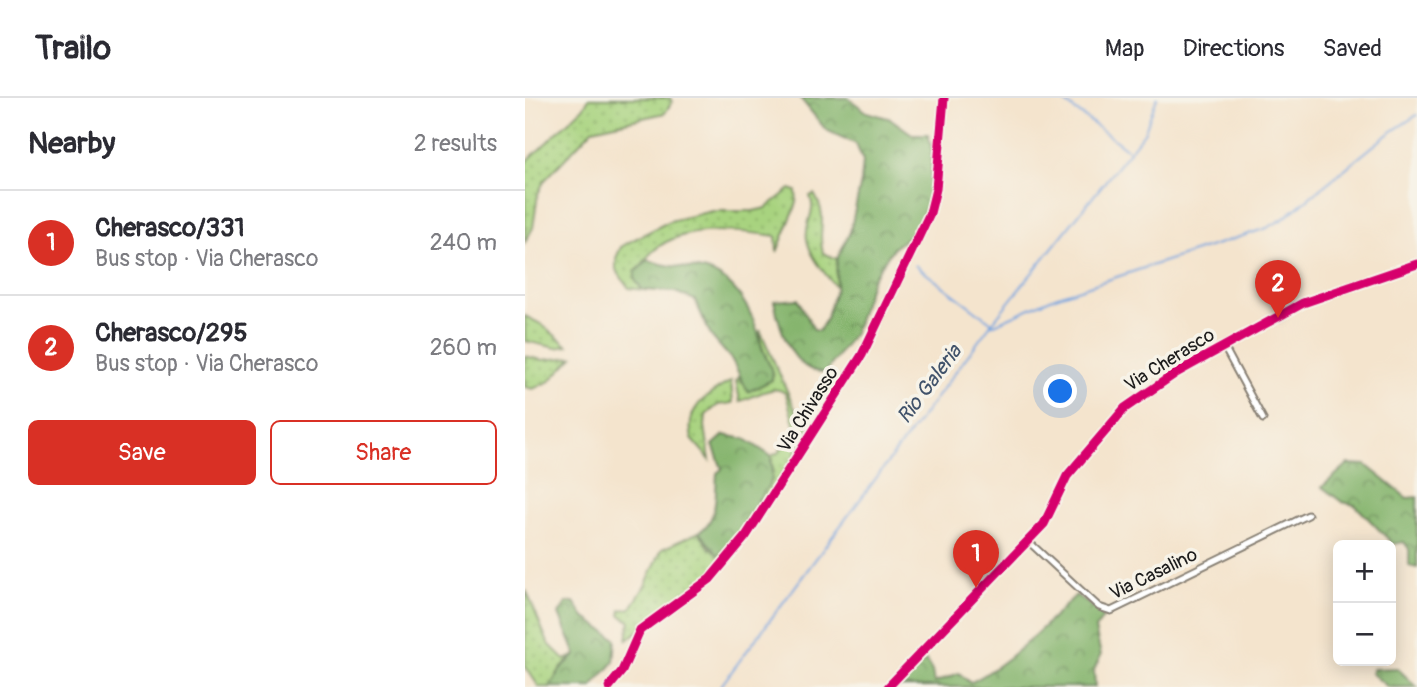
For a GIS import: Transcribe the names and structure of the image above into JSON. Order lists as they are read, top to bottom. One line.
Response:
{"streets":{"street":["Via Cherasco","Via Chivasso","Via Casalino"]},"crossings":[["Via Cherasco","Via Casalino"]],"water":["Rio Galeria"],"page":{"header":"Trailo","nav":["Map","Directions","Saved"],"heading":["Nearby","2 results"],"list":[{"mark":"1","name":"Cherasco/331","note":"Bus stop · Via Cherasco","value":"240 m"},{"mark":"2","name":"Cherasco/295","note":"Bus stop · Via Cherasco","value":"260 m"}],"pins":["2","1"],"buttons":["Save","Share"],"map_buttons":["+","−"]}}
